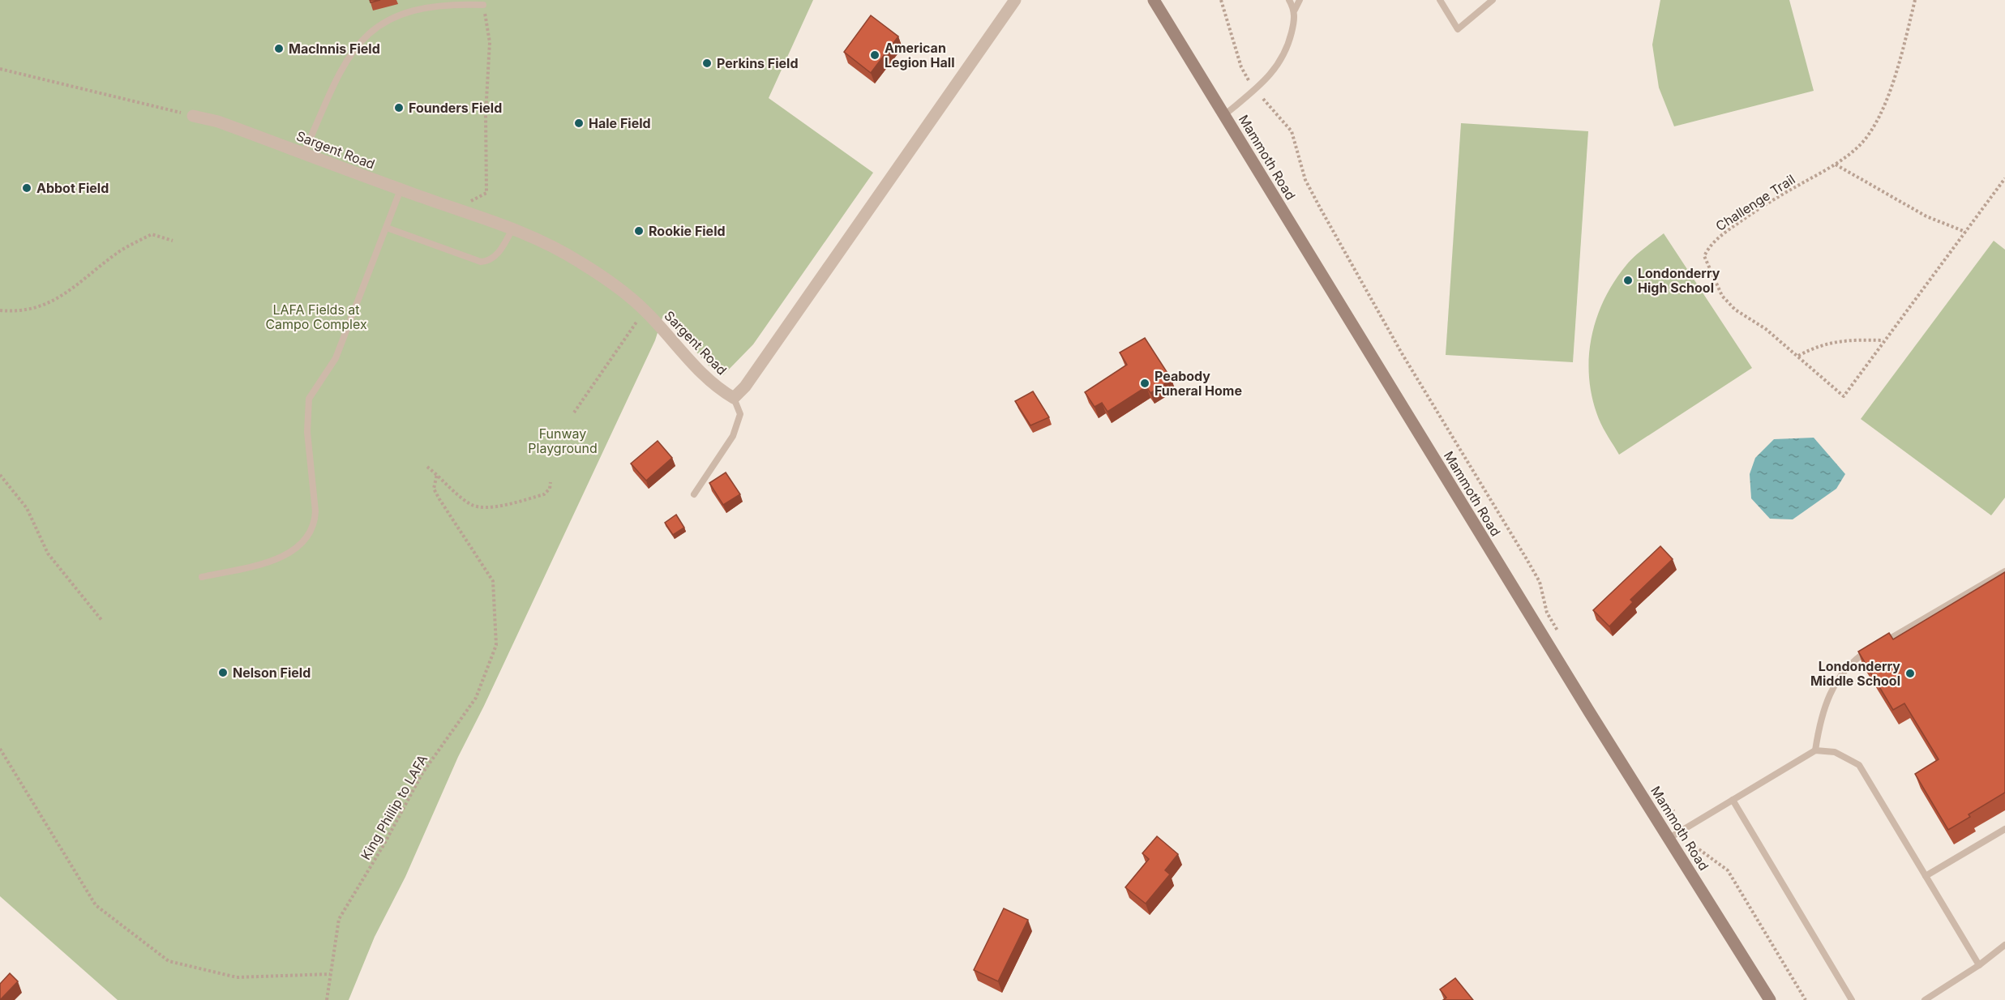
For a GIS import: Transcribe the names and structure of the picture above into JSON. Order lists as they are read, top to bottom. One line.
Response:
{"streets":{"main road":["Mammoth Road"],"street":["Sargent Road"],"path":["Challenge Trail","King Phillip to LAFA"]},"parks":["LAFA Fields at Campo Complex","Funway Playground"],"places":["MacInnis Field","American Legion Hall","Perkins Field","Founders Field","Hale Field","Abbot Field","Rookie Field","Londonderry High School","Peabody Funeral Home","Nelson Field","Londonderry Middle School"]}
